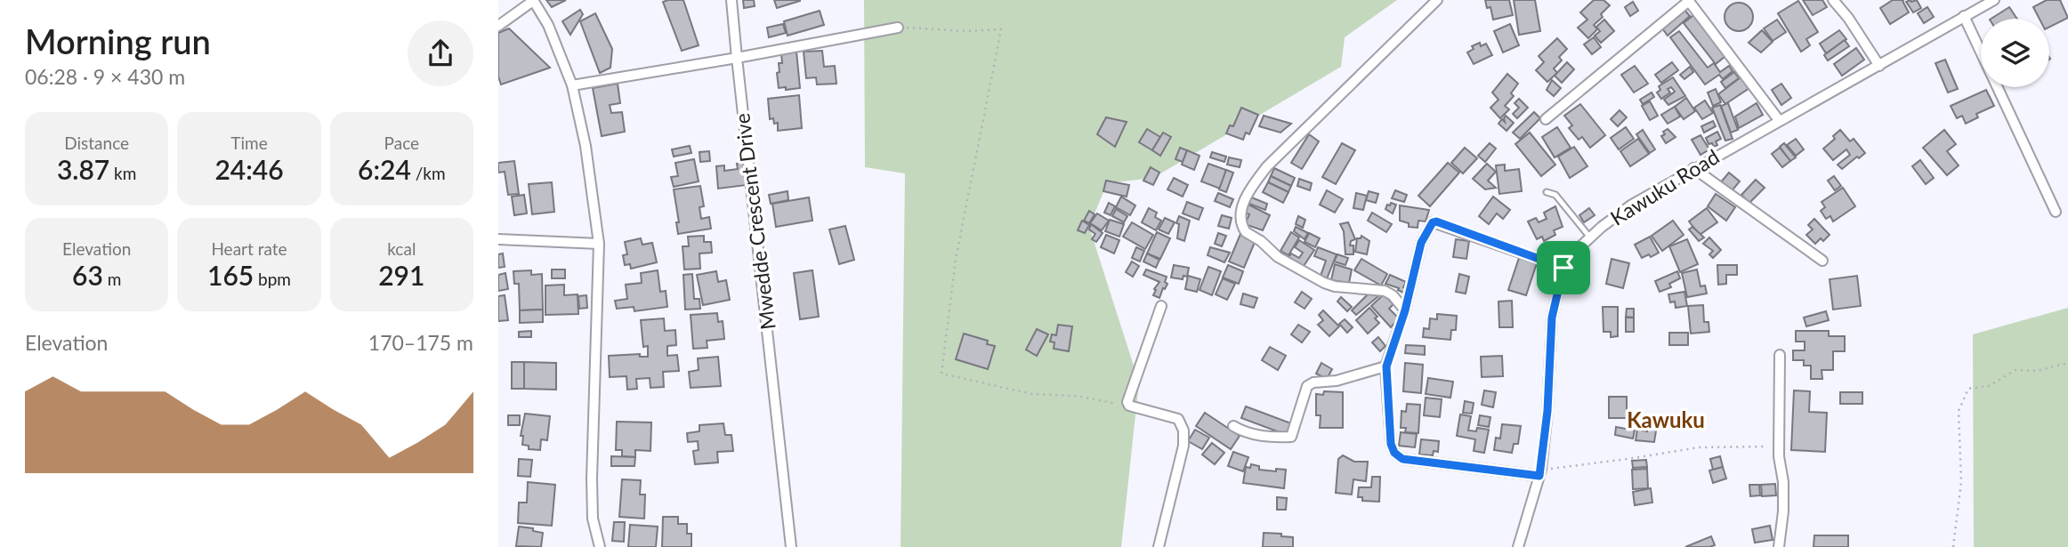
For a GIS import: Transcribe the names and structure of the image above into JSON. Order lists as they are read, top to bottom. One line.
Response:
{"streets":{"street":["Kawuku Road","Mwedde Crescent Drive"]},"districts":["Kawuku"],"page":{"heading":["Morning run","06:28 · 9 × 430 m"],"stats":[["Distance","3.87 km"],["Time","24:46"],["Pace","6:24 /km"],["Elevation","63 m"],["Heart rate","165 bpm"],["kcal","291"]],"chart":["Elevation","170–175 m"]}}
